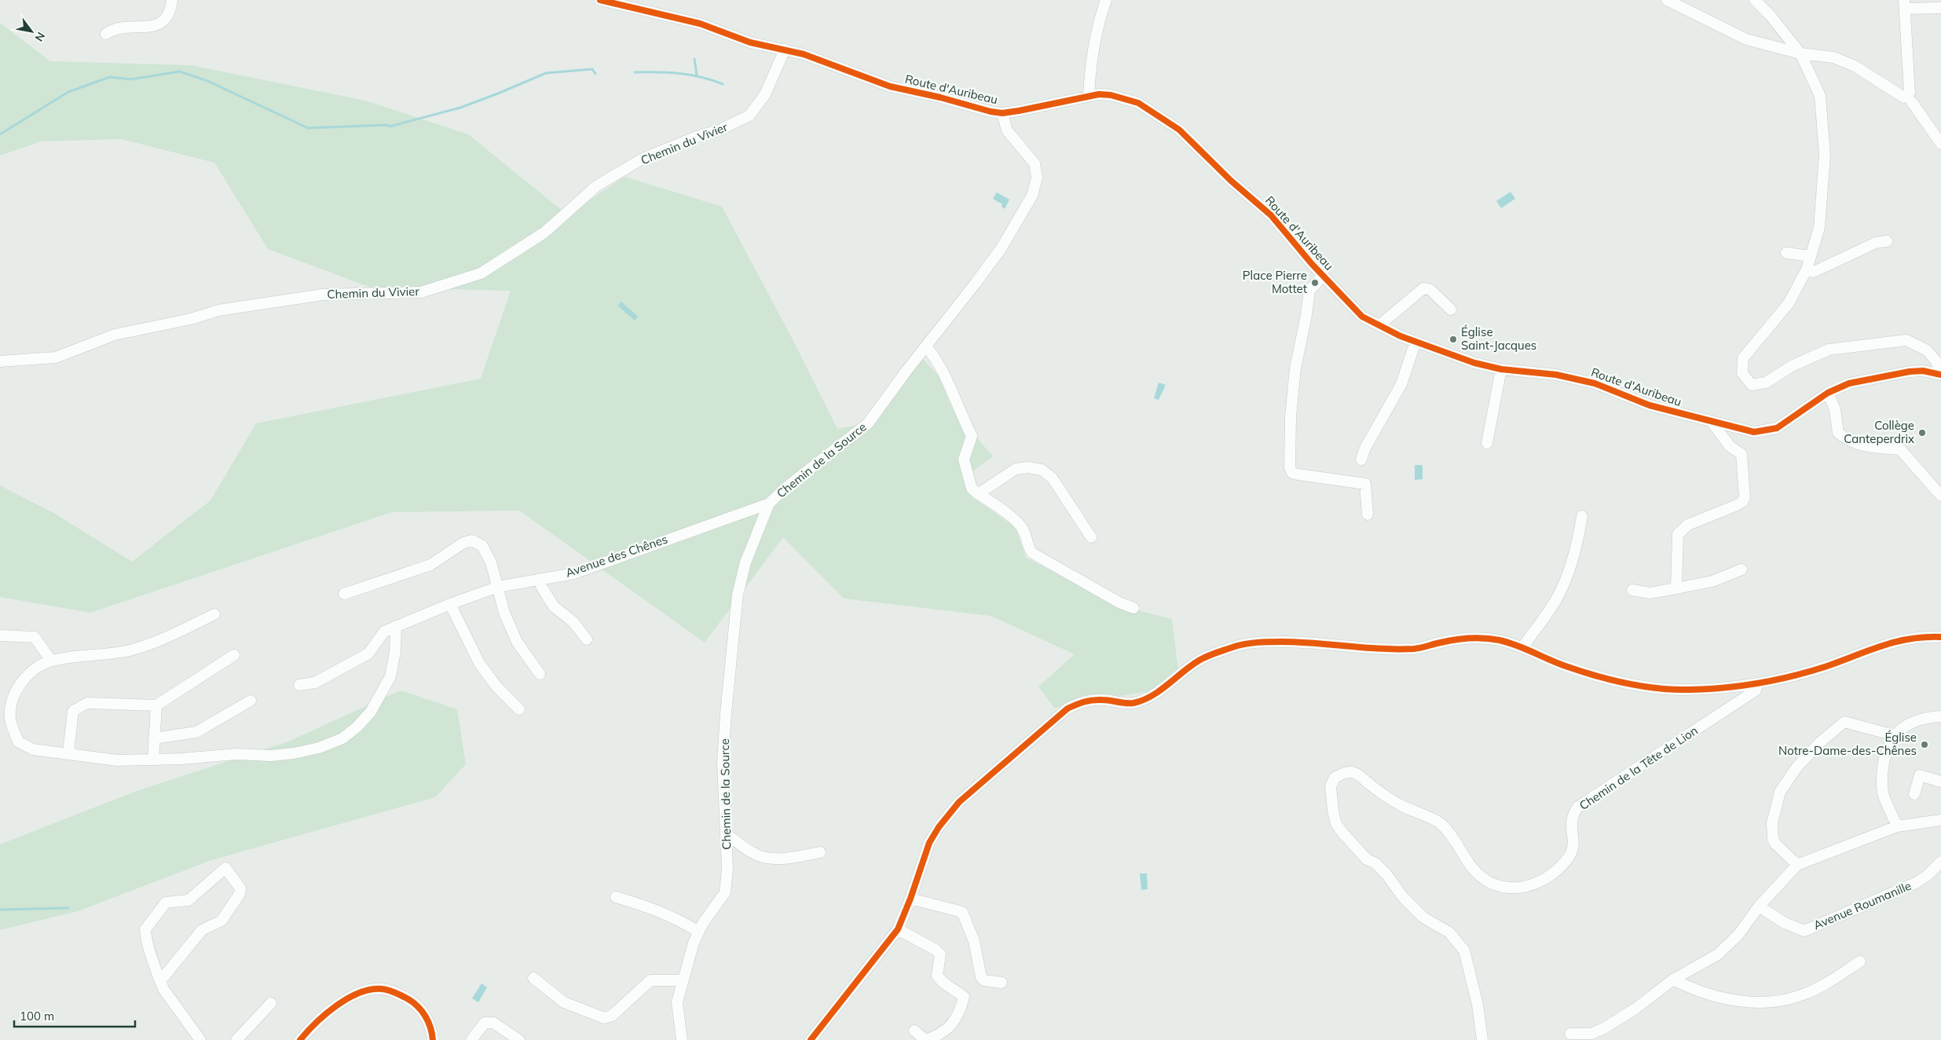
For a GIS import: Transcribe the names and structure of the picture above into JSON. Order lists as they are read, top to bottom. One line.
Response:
{"streets":{"street":["Route d'Auribeau","Chemin du Vivier","Chemin de la Source","Avenue des Chênes","Chemin de la Tête de Lion","Avenue Roumanille"]},"crossings":[["Route d'Auribeau","Chemin du Vivier"],["Route d'Auribeau","Chemin de la Source"],["Chemin de la Source","Avenue des Chênes"]],"places":["Place Pierre Mottet","Église Saint-Jacques","Collège Canteperdrix","Église Notre-Dame-des-Chênes"],"scale_bar":"100 m","north":"bottom right"}
